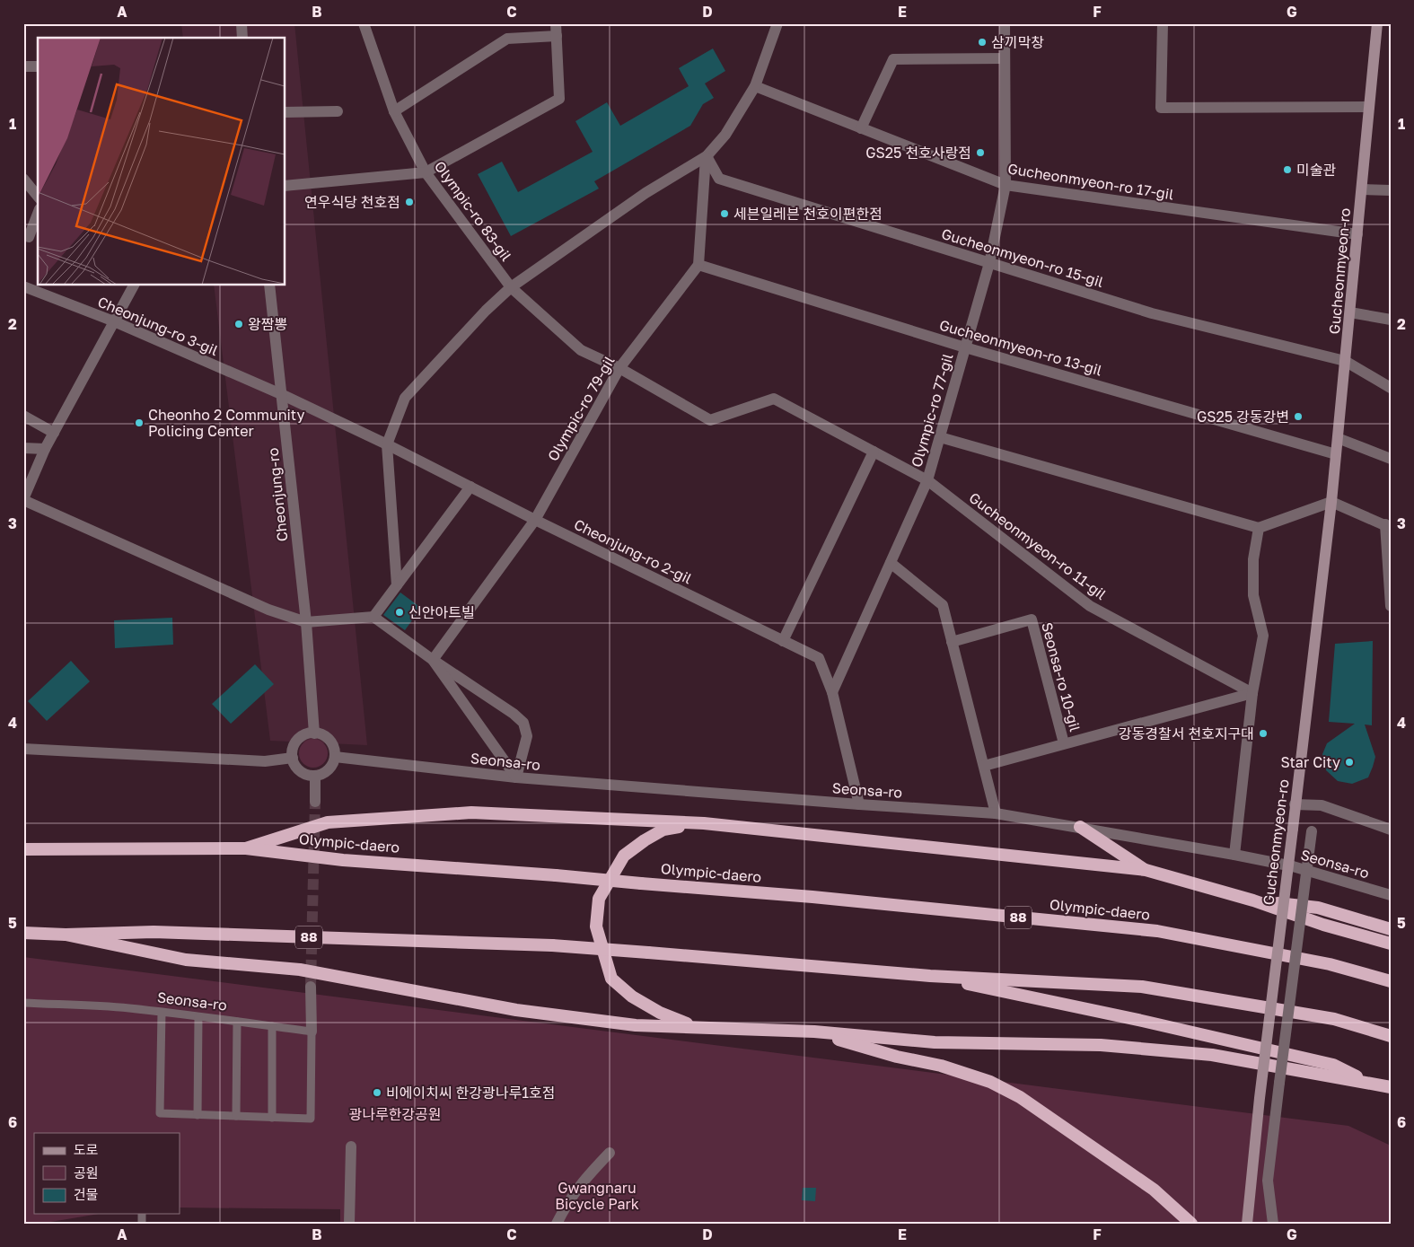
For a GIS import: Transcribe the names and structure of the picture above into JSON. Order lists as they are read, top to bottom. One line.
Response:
{"streets":{"highway":["Olympic-daero","88"],"main road":["Gucheonmyeon-ro"],"street":["Gucheonmyeon-ro 17-gil","Olympic-ro 83-gil","Gucheonmyeon-ro 15-gil","Cheonjung-ro 3-gil","Gucheonmyeon-ro 13-gil","Olympic-ro 79-gil","Olympic-ro 77-gil","Cheonjung-ro","Gucheonmyeon-ro 11-gil","Cheonjung-ro 2-gil","Seonsa-ro 10-gil","Seonsa-ro"]},"crossings":[["Gucheonmyeon-ro 17-gil","Gucheonmyeon-ro"],["Gucheonmyeon-ro 17-gil","Olympic-ro 77-gil"],["Olympic-ro 83-gil","Olympic-ro 79-gil"],["Olympic-ro 83-gil","Olympic-ro 77-gil"],["Gucheonmyeon-ro 15-gil","Gucheonmyeon-ro"],["Gucheonmyeon-ro 15-gil","Olympic-ro 77-gil"],["Gucheonmyeon-ro","Gucheonmyeon-ro 13-gil"],["Cheonjung-ro 3-gil","Cheonjung-ro"],["Cheonjung-ro 3-gil","Cheonjung-ro 2-gil"],["Gucheonmyeon-ro 13-gil","Olympic-ro 79-gil"],["Gucheonmyeon-ro 13-gil","Olympic-ro 77-gil"],["Olympic-ro 79-gil","Olympic-ro 77-gil"],["Olympic-ro 79-gil","Cheonjung-ro 2-gil"],["Olympic-ro 77-gil","Gucheonmyeon-ro 11-gil"],["Olympic-ro 77-gil","Cheonjung-ro 2-gil"],["Cheonjung-ro","Cheonjung-ro 2-gil"],["Cheonjung-ro","Seonsa-ro"],["Cheonjung-ro 2-gil","Seonsa-ro"]],"parks":["광나루한강공원","Gwangnaru Bicycle Park"],"places":["삼끼막창","GS25 천호사랑점","미술관","연우식당 천호점","세븐일레븐 천호이편한점","왕짬뽕","GS25 강동강변","Cheonho 2 Community Policing Center","신안아트빌","강동경찰서 천호지구대","Star City","비에이치씨 한강광나루1호점"],"legend":["도로","공원","건물"],"grid":{"columns":["A","B","C","D","E","F","G"],"rows":["1","2","3","4","5","6"]}}
